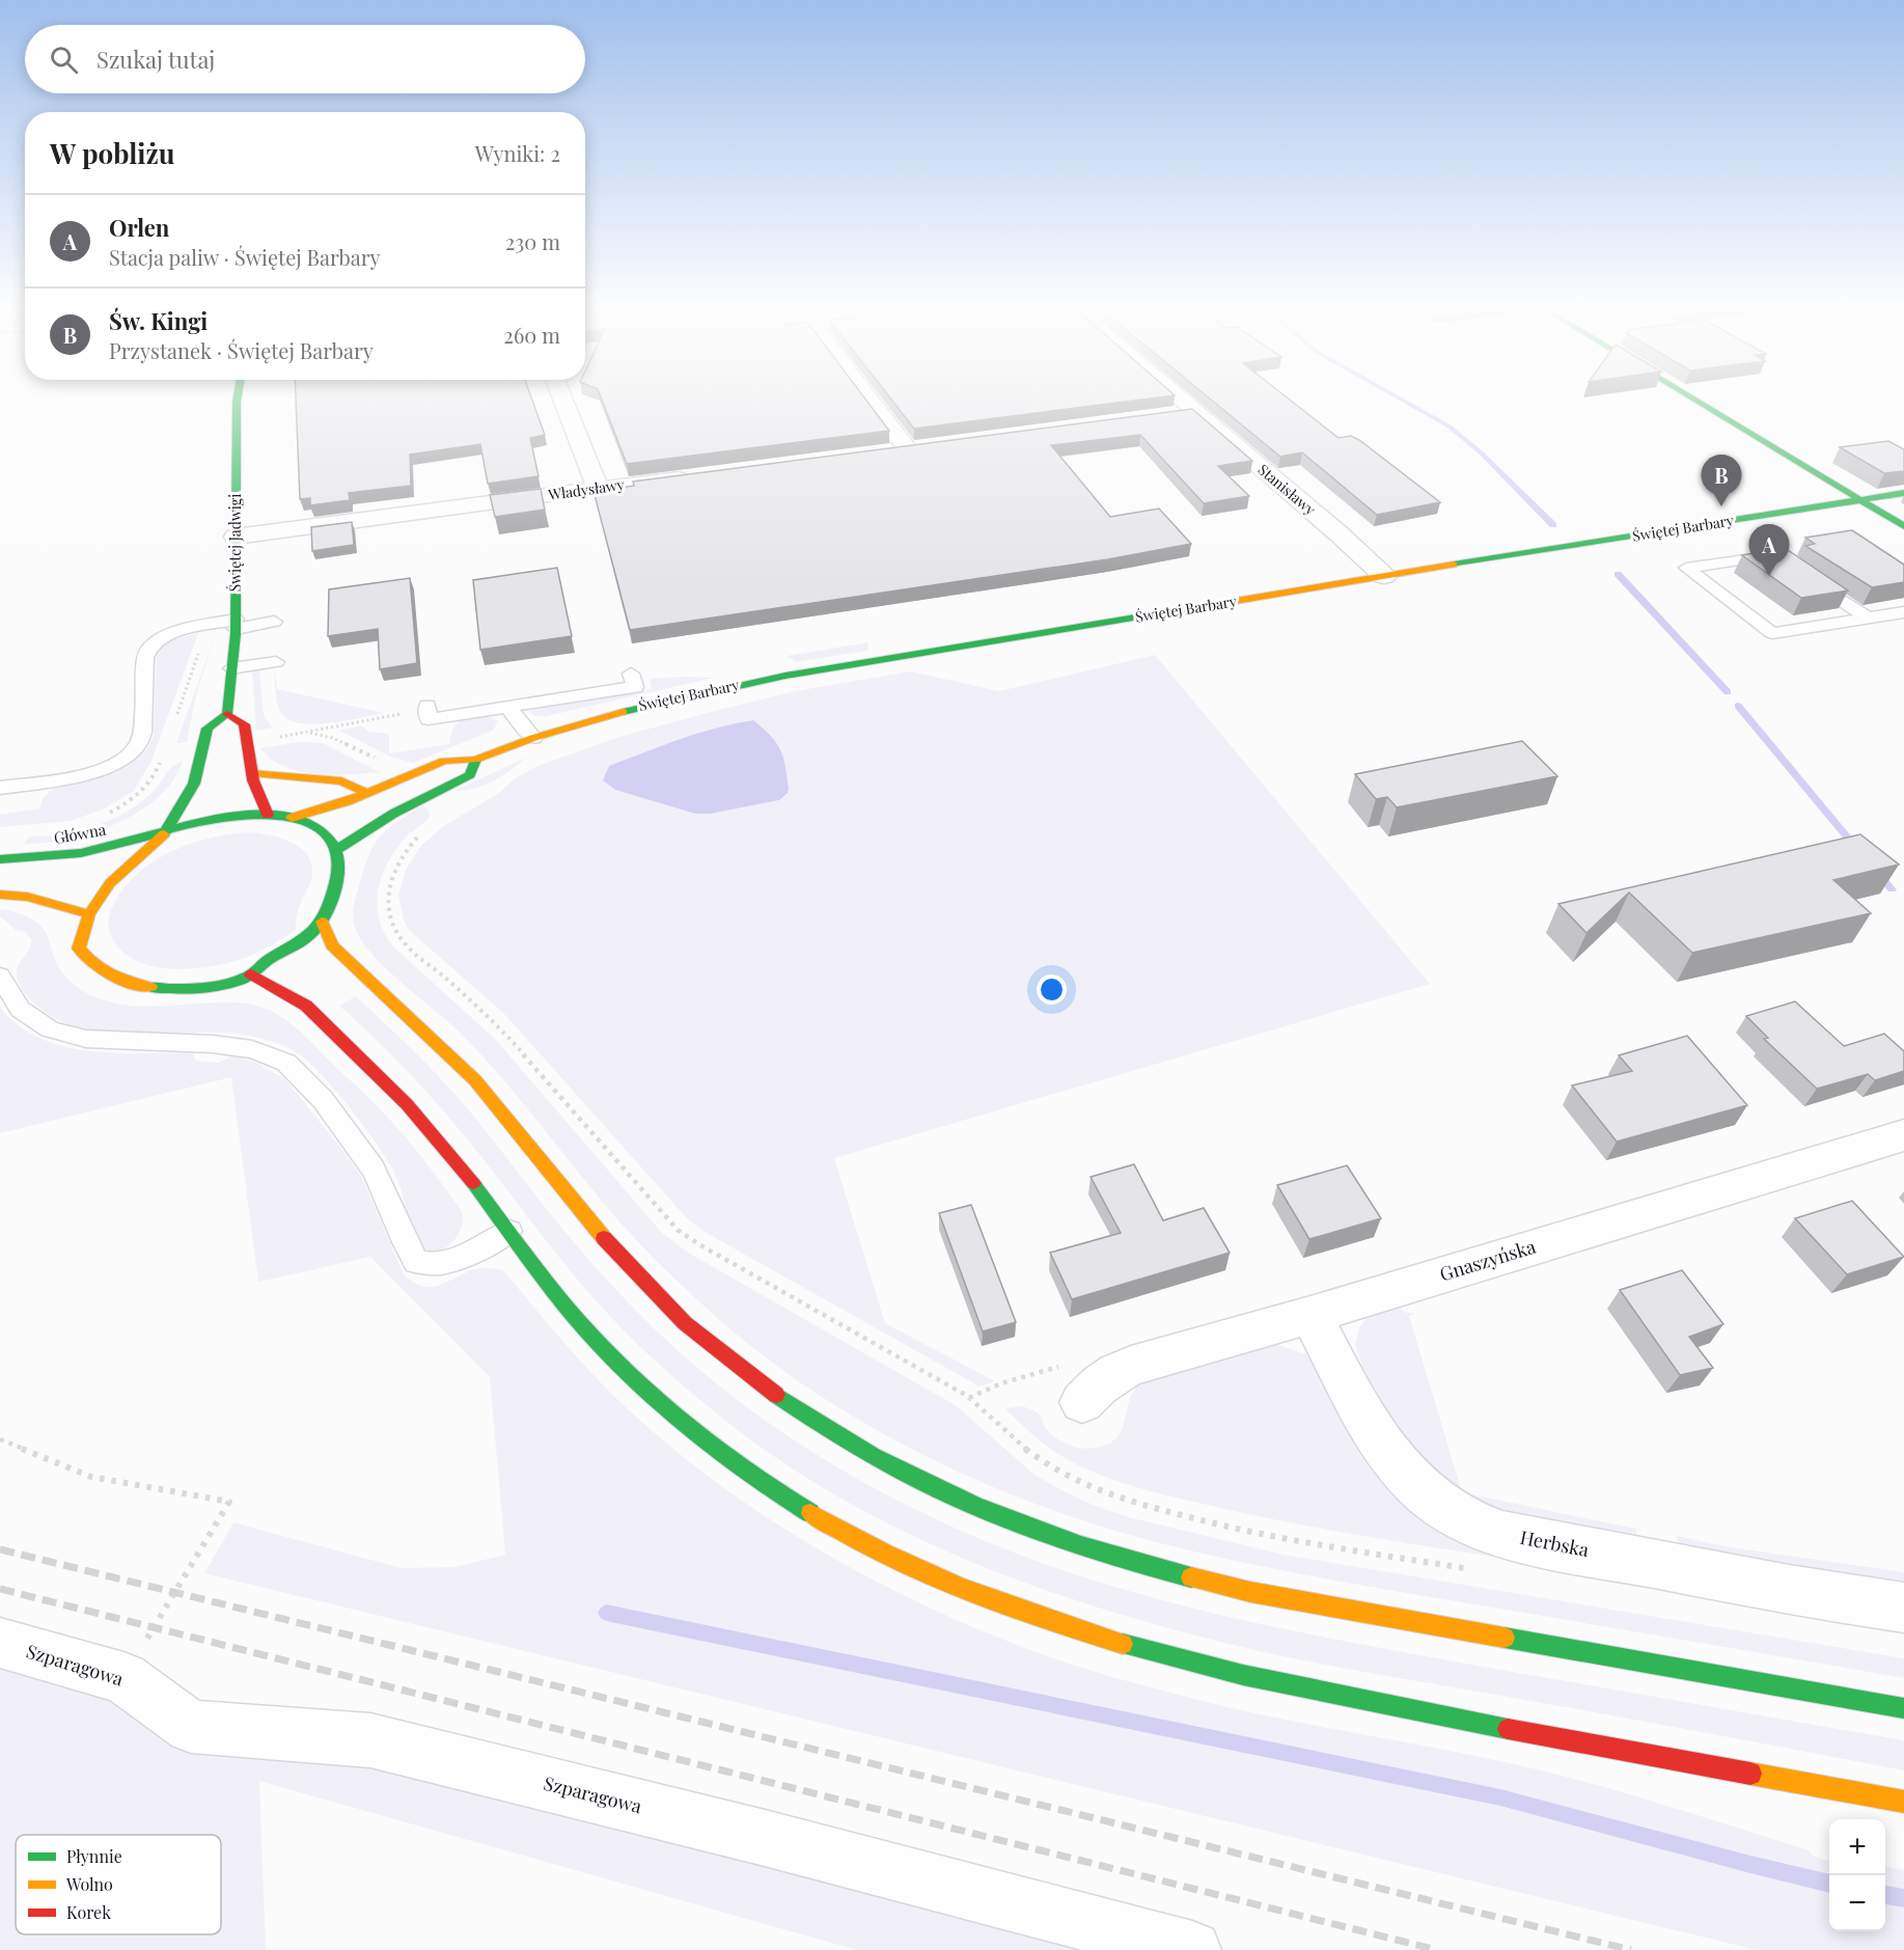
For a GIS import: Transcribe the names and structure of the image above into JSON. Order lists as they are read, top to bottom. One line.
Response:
{"streets":{"main road":["Świętej Barbary","Świętej Jadwigi","Główna"],"street":["Władysławy","Stanisławy","Gnaszyńska","Herbska","Szparagowa"]},"crossings":[["Władysławy","Świętej Jadwigi"],["Stanisławy","Świętej Barbary"],["Świętej Barbary","Główna"],["Gnaszyńska","Herbska"]],"legend":["Płynnie","Wolno","Korek"],"page":{"search":"Szukaj tutaj","heading":["W pobliżu","Wyniki: 2"],"list":[{"mark":"A","name":"Orlen","note":"Stacja paliw · Świętej Barbary","value":"230 m"},{"mark":"B","name":"Św. Kingi","note":"Przystanek · Świętej Barbary","value":"260 m"}],"pins":["B","A"],"map_buttons":["+","−"]}}
